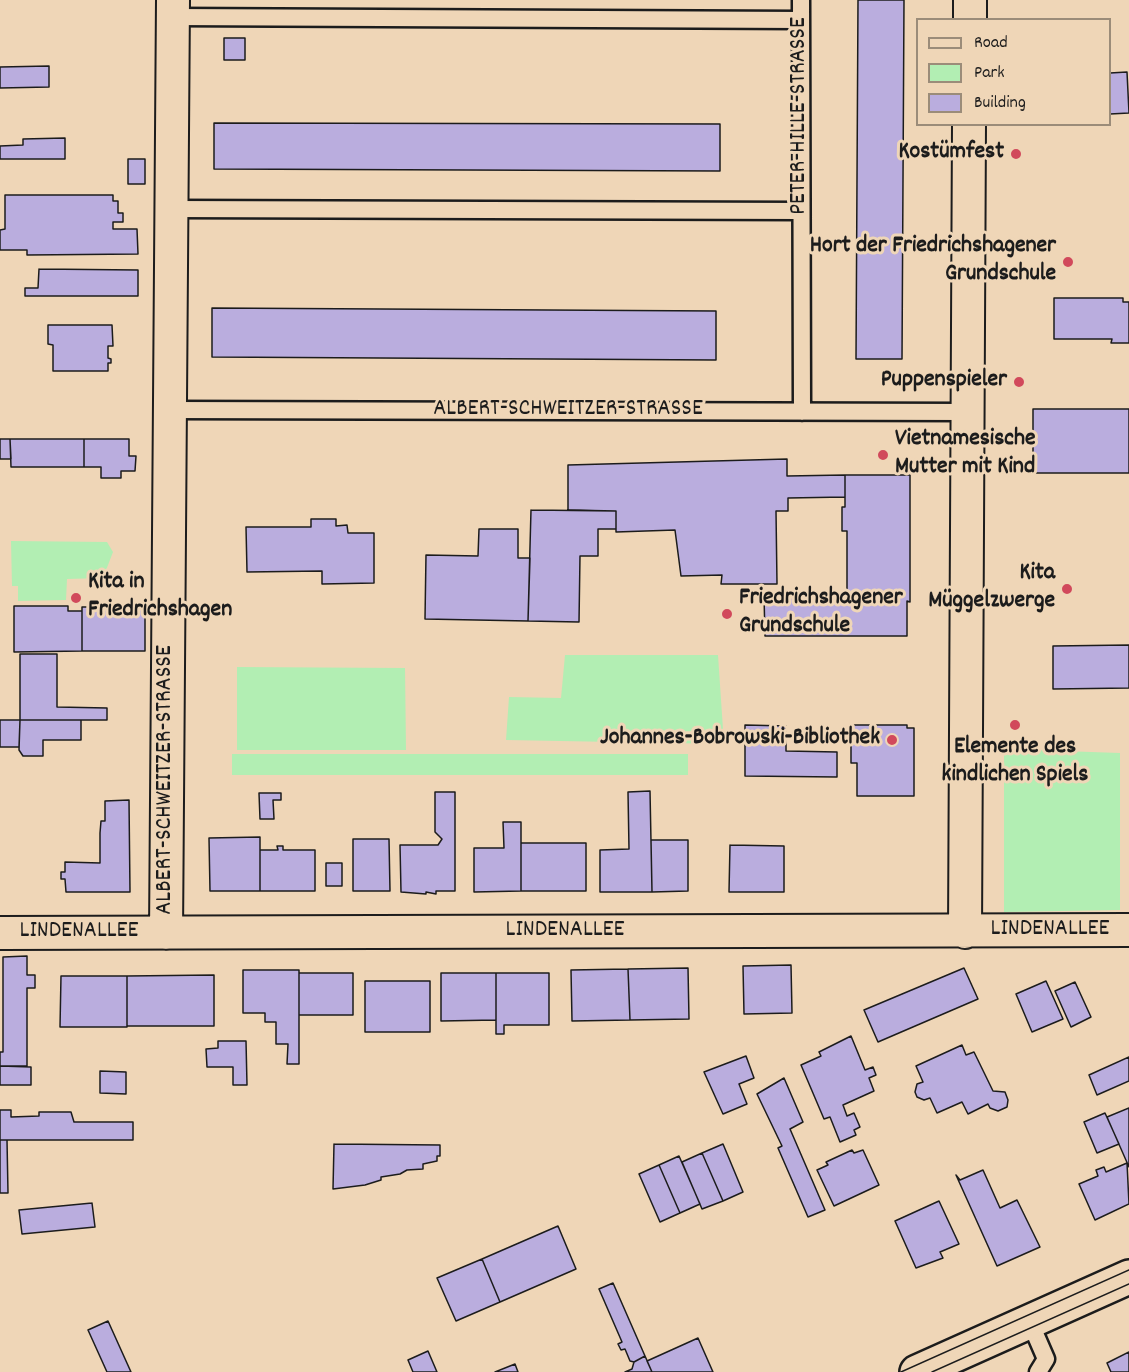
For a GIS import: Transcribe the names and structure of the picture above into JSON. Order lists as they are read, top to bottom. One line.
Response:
{"streets":{"street":["ALBERT-SCHWEITZER-STRASSE","LINDENALLEE"],"lane":["PETER-HILLE-STRASSE"]},"crossings":[["PETER-HILLE-STRASSE","ALBERT-SCHWEITZER-STRASSE"],["ALBERT-SCHWEITZER-STRASSE","LINDENALLEE"]],"places":["Kostümfest","Hort der Friedrichshagener Grundschule","Puppenspieler","Vietnamesische Mutter mit Kind","Kita Müggelzwerge","Kita in Friedrichshagen","Friedrichshagener Grundschule","Elemente des kindlichen Spiels","Johannes-Bobrowski-Bibliothek"],"legend":["Road","Park","Building"]}
